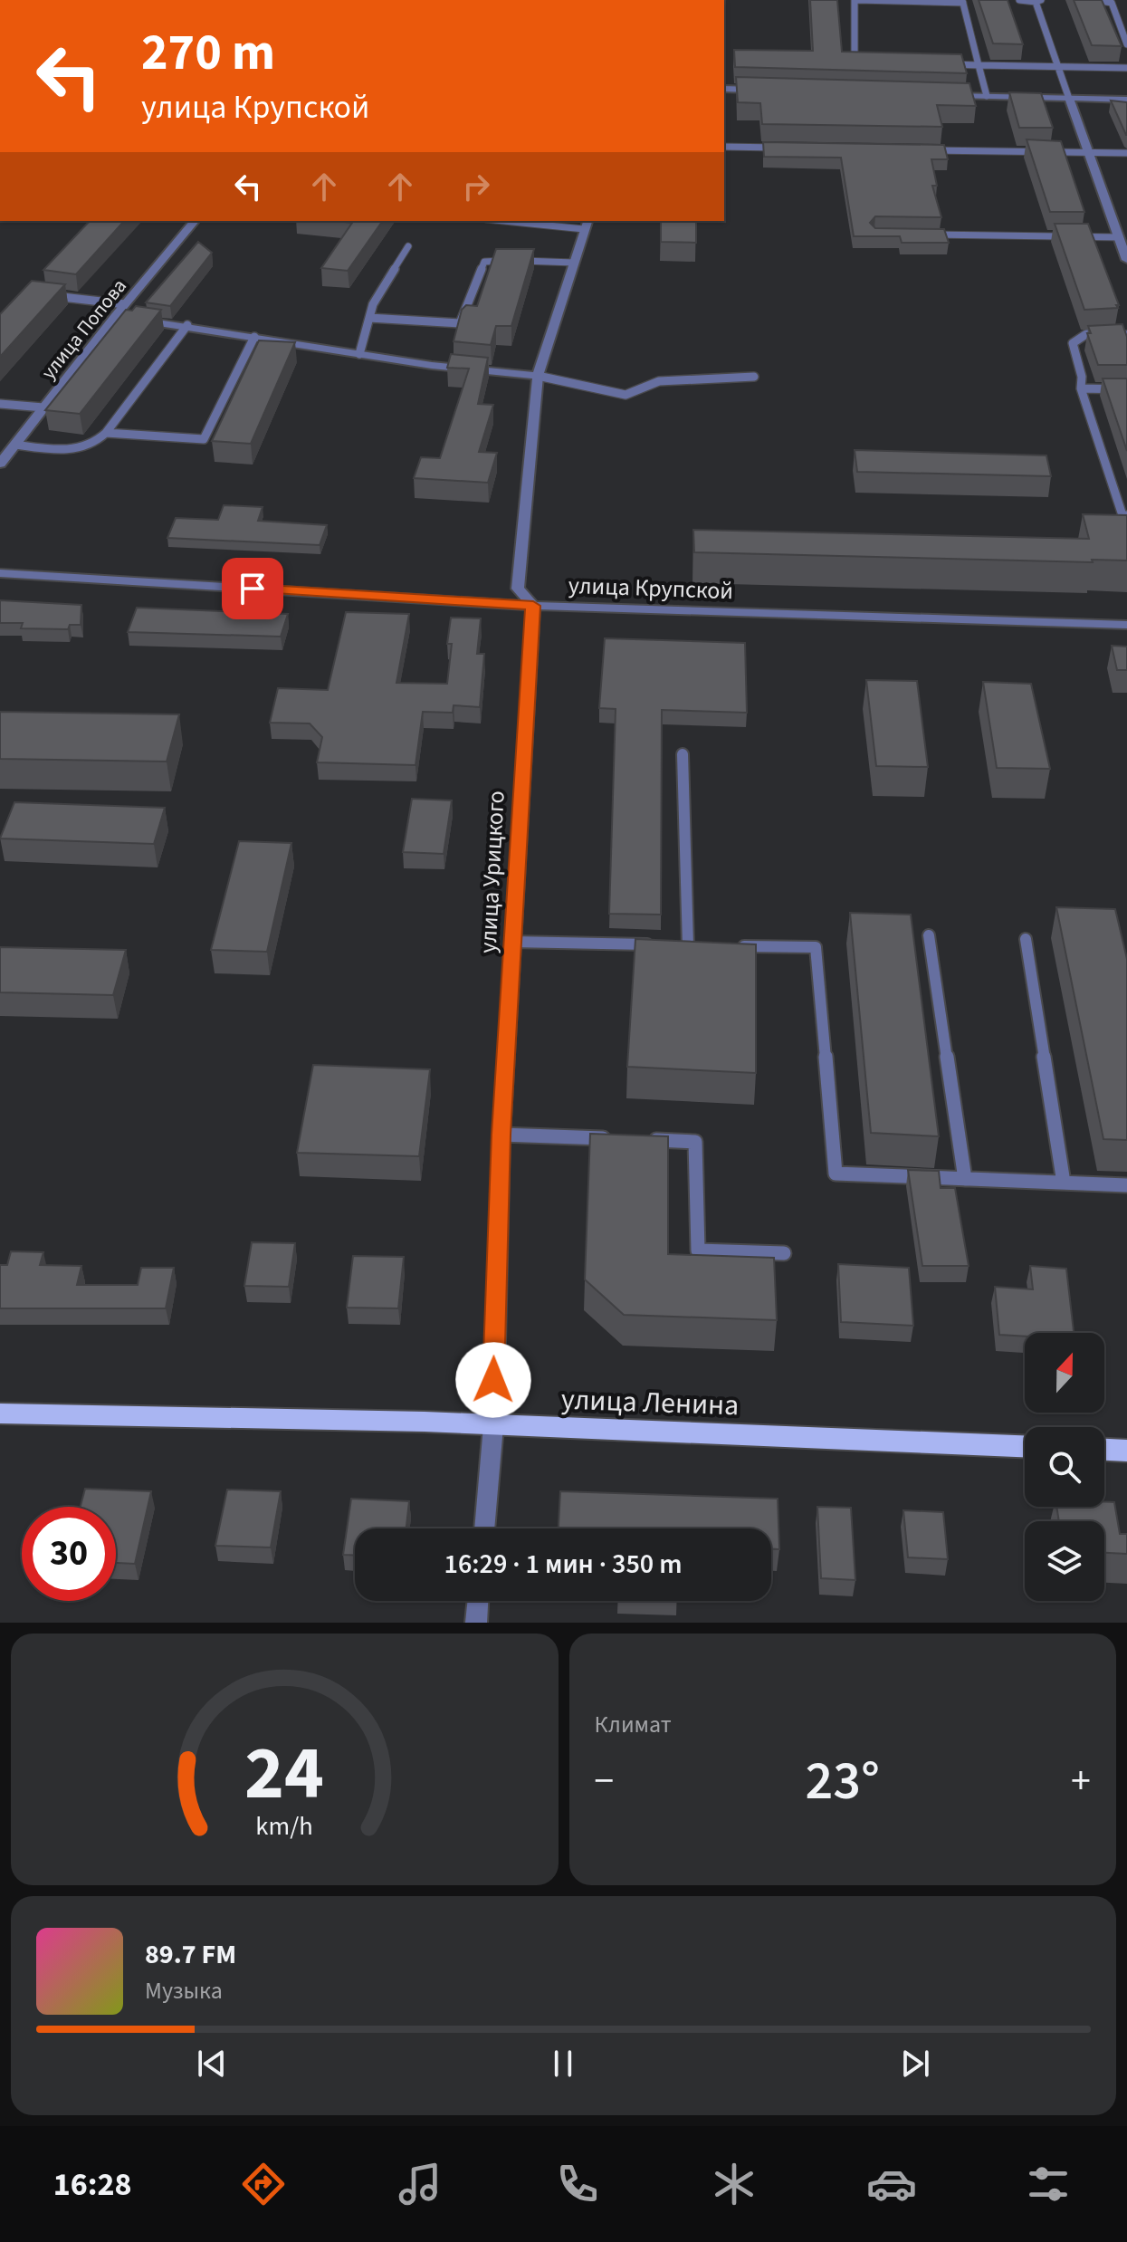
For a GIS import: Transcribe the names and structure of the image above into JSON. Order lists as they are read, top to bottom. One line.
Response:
{"streets":{"main road":["улица Ленина"],"street":["улица Попова","улица Крупской","улица Урицкого"]},"crossings":[["улица Крупской","улица Урицкого"],["улица Урицкого","улица Ленина"]],"north":"top","page":{"turn":["270 m","улица Крупской"],"limit":"30","trip":"16:29 · 1 мин · 350 m","tile":"Климат","heat":["−","23°","+"],"song":["89.7 FM","Музыка"],"tabs":"16:28","gauge":["24","km/h"]}}
